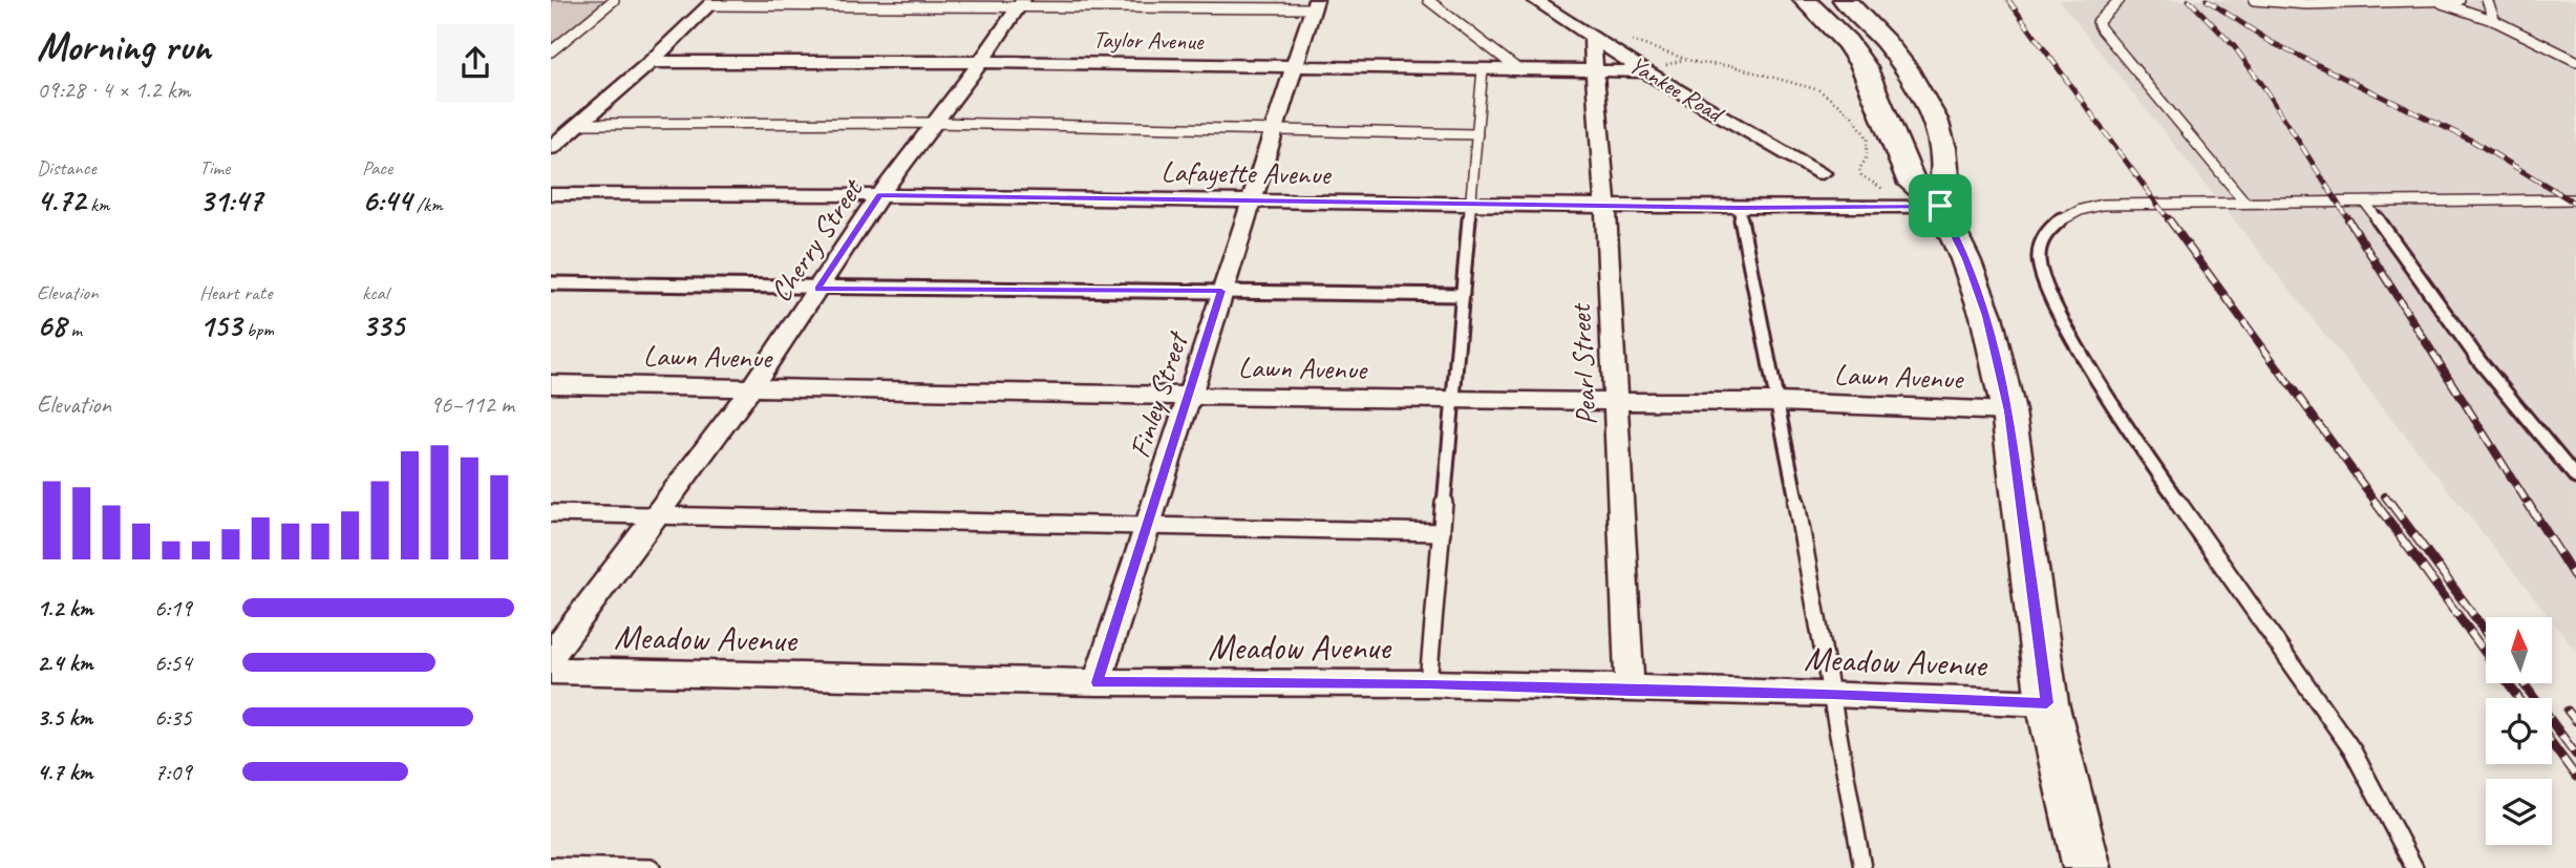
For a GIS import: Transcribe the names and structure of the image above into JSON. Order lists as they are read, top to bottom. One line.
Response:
{"streets":{"street":["Taylor Avenue","Yankee Road","Lafayette Avenue","Cherry Street","Lawn Avenue","Pearl Street","Finley Street","Meadow Avenue"]},"crossings":[["Taylor Avenue","Yankee Road"],["Taylor Avenue","Cherry Street"],["Taylor Avenue","Pearl Street"],["Taylor Avenue","Finley Street"],["Yankee Road","Pearl Street"],["Lafayette Avenue","Cherry Street"],["Lafayette Avenue","Pearl Street"],["Lafayette Avenue","Finley Street"],["Cherry Street","Lawn Avenue"],["Lawn Avenue","Pearl Street"],["Lawn Avenue","Finley Street"],["Pearl Street","Meadow Avenue"],["Finley Street","Meadow Avenue"]],"north":"top","page":{"heading":["Morning run","09:28 · 4 × 1.2 km"],"stats":[["Distance","4.72 km"],["Time","31:47"],["Pace","6:44 /km"],["Elevation","68 m"],["Heart rate","153 bpm"],["kcal","335"]],"chart":["Elevation","96–112 m"],"list":[{"name":"1.2 km","note":"6:19"},{"name":"2.4 km","note":"6:54"},{"name":"3.5 km","note":"6:35"},{"name":"4.7 km","note":"7:09"}]}}
